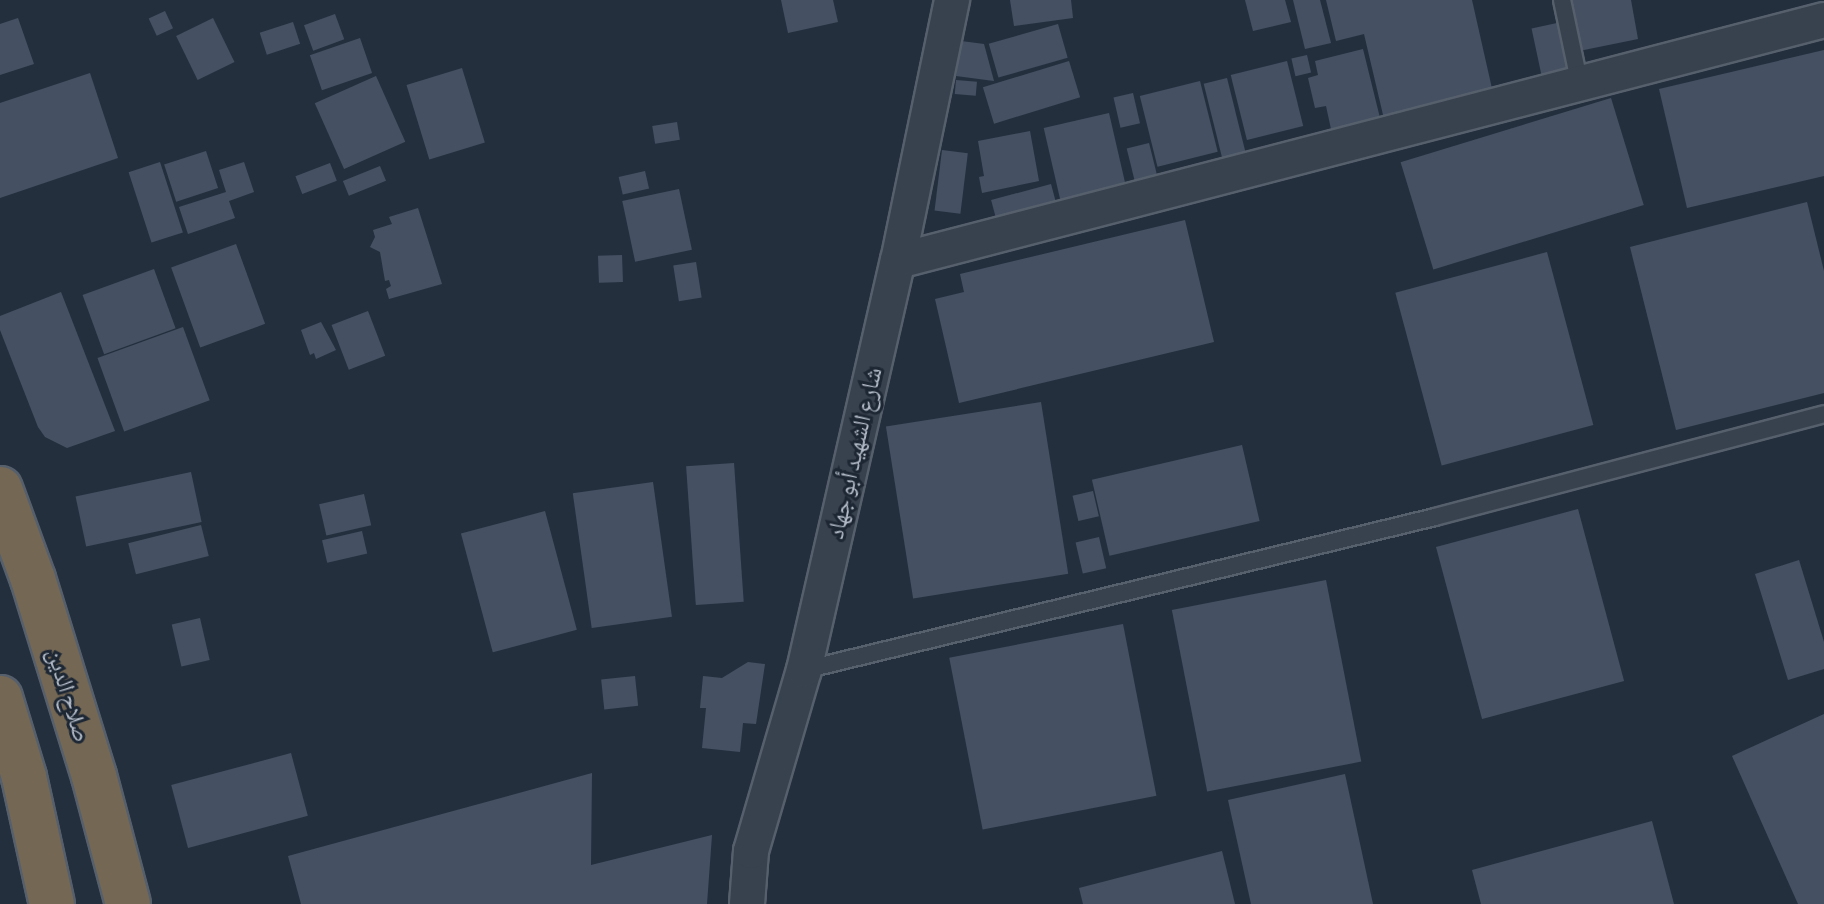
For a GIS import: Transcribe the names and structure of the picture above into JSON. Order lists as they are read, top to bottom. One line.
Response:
{"streets":{"highway":["صلاح الدين"],"street":["شارع الشهيد أبو جهاد"]}}
